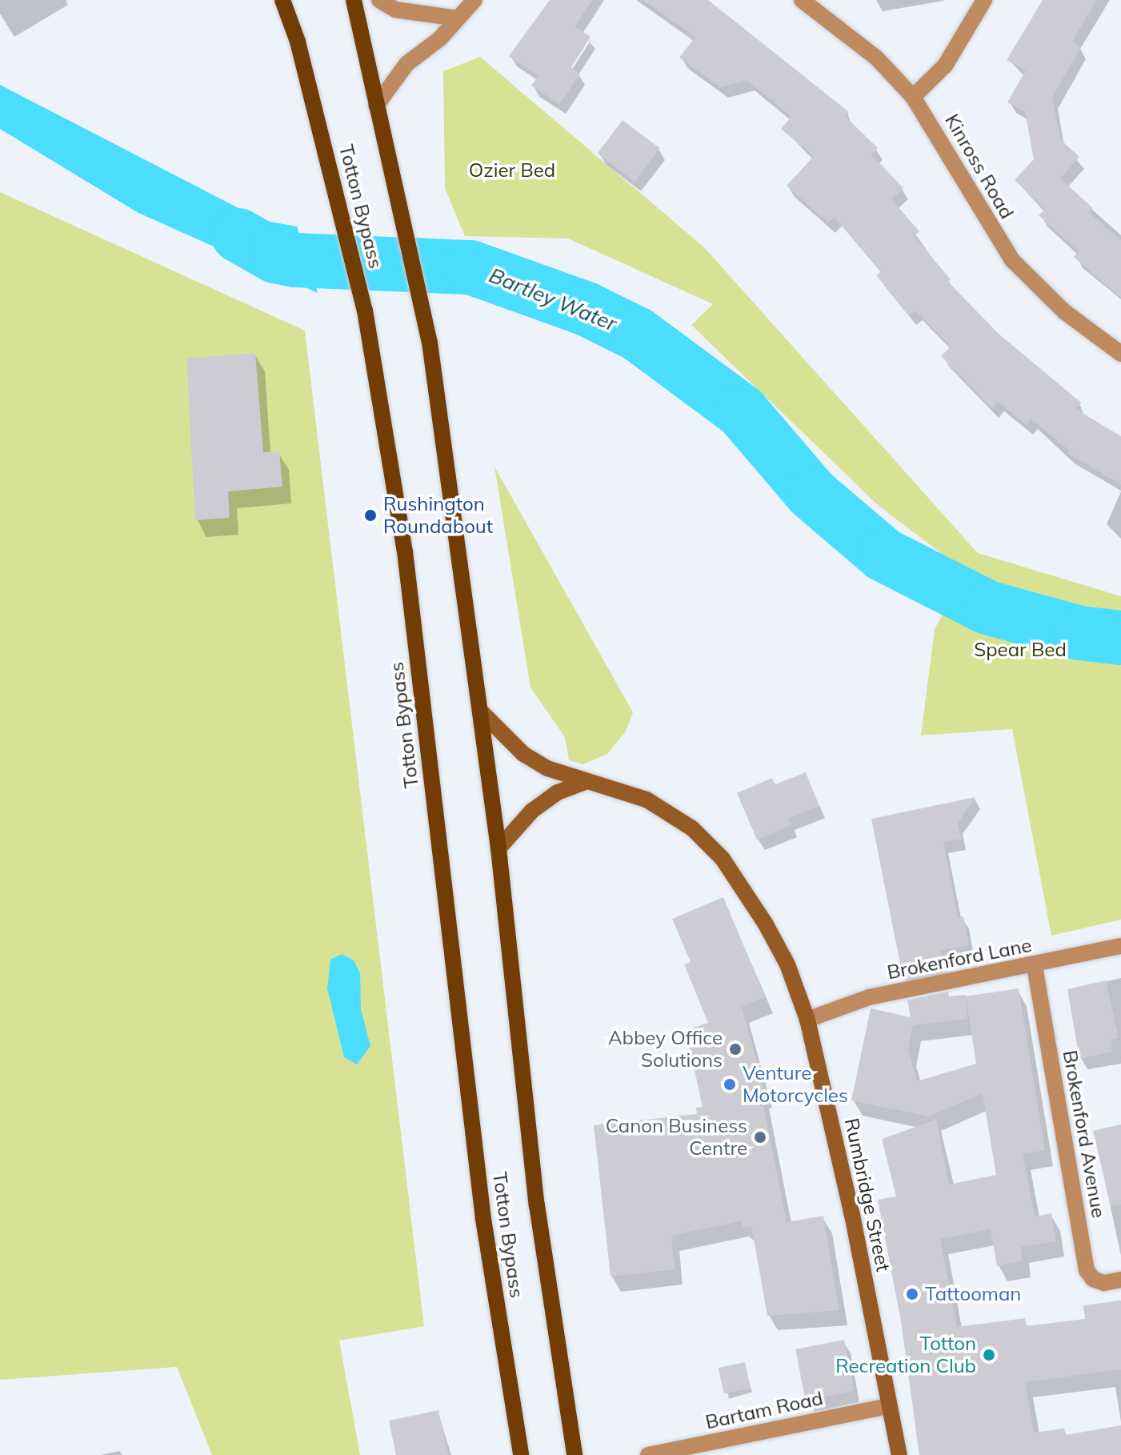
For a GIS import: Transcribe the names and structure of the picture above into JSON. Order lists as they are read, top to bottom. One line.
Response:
{"streets":{"main road":["Totton Bypass","Rumbridge Street"],"street":["Kinross Road","Brokenford Lane","Brokenford Avenue","Bartam Road"]},"crossings":[["Totton Bypass","Rumbridge Street"],["Brokenford Lane","Brokenford Avenue"],["Brokenford Lane","Rumbridge Street"],["Rumbridge Street","Bartam Road"]],"water":["Bartley Water"],"parks":["Ozier Bed","Spear Bed"],"places":["Rushington Roundabout","Abbey Office Solutions","Venture Motorcycles","Canon Business Centre","Tattooman","Totton Recreation Club"]}
